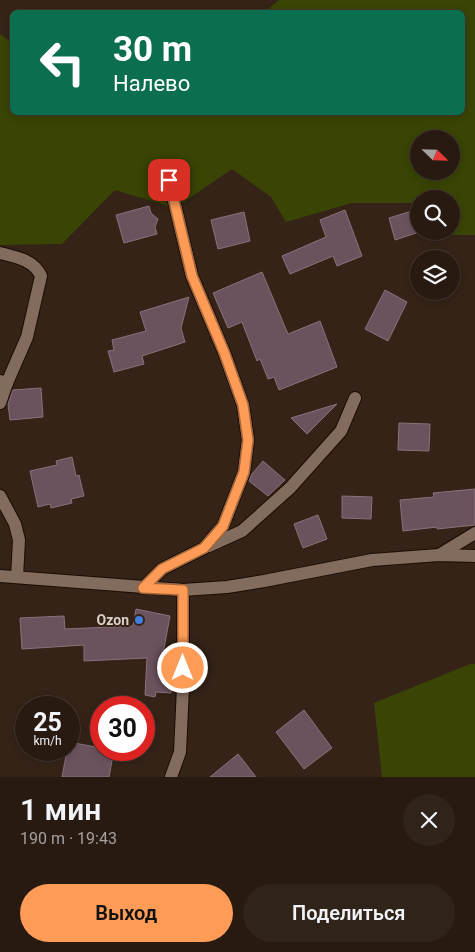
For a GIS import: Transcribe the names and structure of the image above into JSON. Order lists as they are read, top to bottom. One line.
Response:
{"places":["Ozon"],"north":"bottom right","page":{"turn":["30 m","Налево"],"speed":"25 km/h","limit":"30","heading":["1 мин","190 m · 19:43"],"buttons":["Выход","Поделиться"]}}
